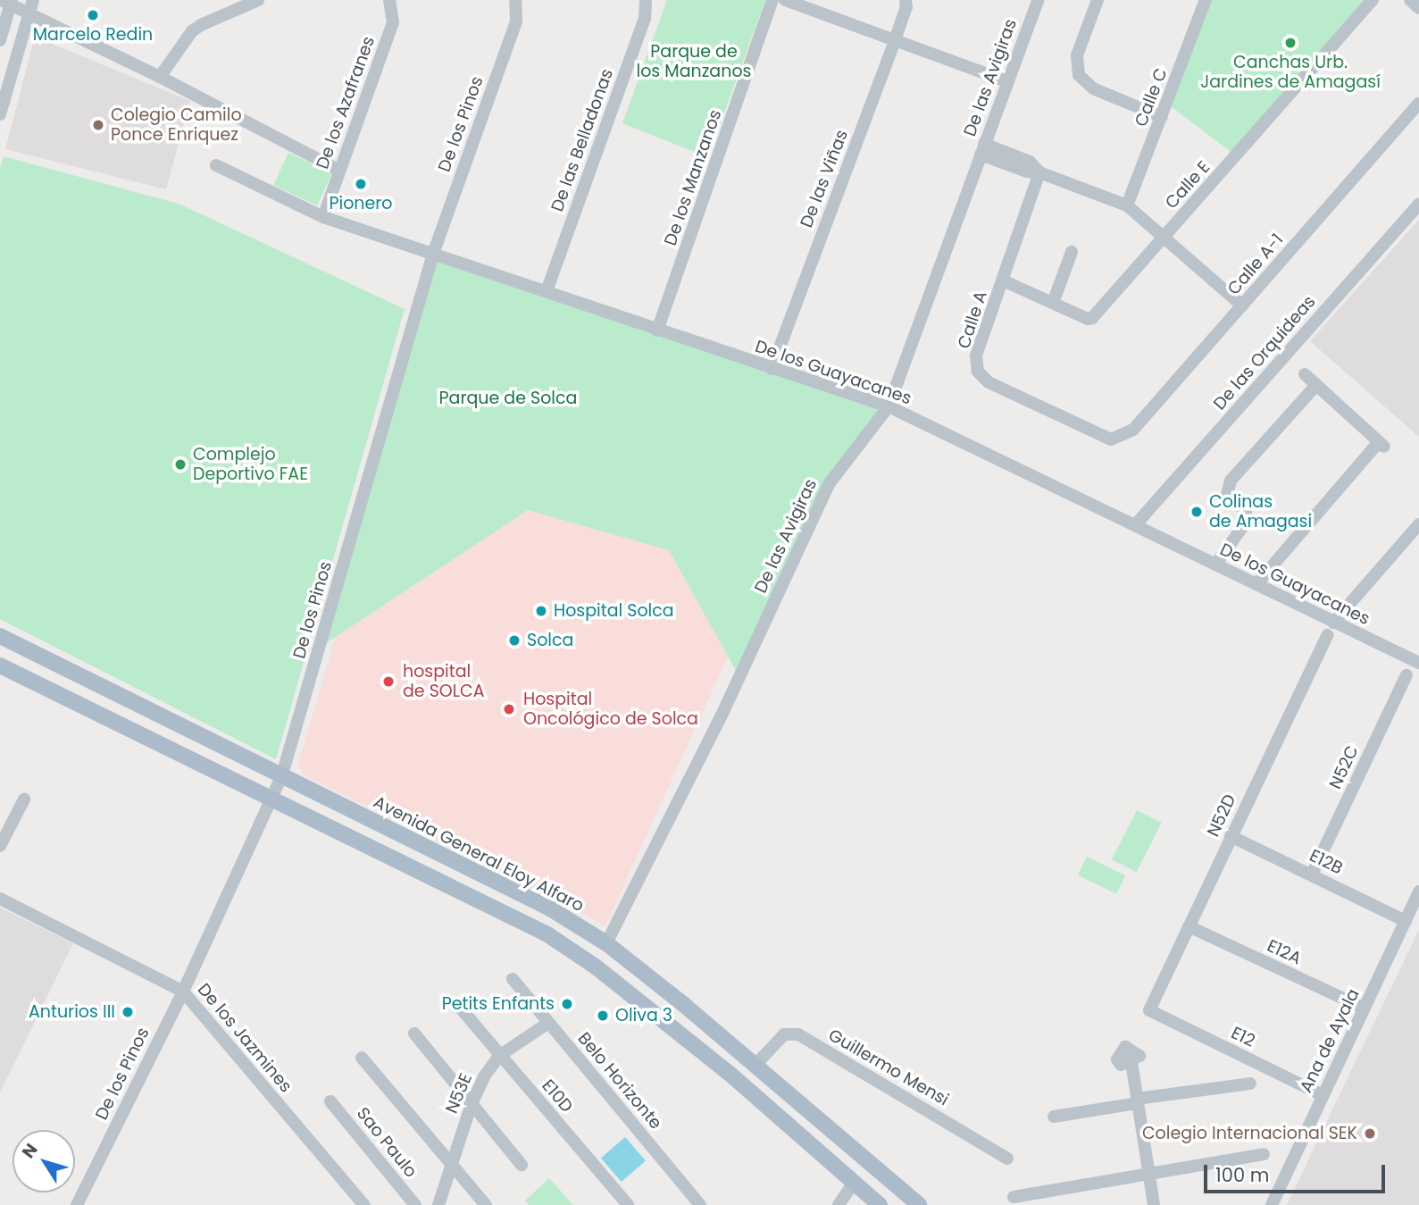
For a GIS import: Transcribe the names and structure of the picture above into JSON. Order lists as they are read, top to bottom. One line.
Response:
{"streets":{"main road":["Avenida General Eloy Alfaro"],"street":["De las Avigiras","Calle C","De los Azafranes","De los Pinos","De las Belladonas","De los Manzanos","De las Viñas","Calle E","Calle A-1","Calle A","De las Orquideas","De los Guayacanes","N52C","N52D","E12B","E12A","E12","De los Jazmines","Ana de Ayala","Guillermo Mensi","Belo Horizonte","N53E","E10D","Sao Paulo"]},"crossings":[["De las Avigiras","De los Guayacanes"],["De las Avigiras","Avenida General Eloy Alfaro"],["De los Azafranes","De los Guayacanes"],["De los Pinos","De los Guayacanes"],["De los Pinos","Avenida General Eloy Alfaro"],["De los Pinos","De los Jazmines"],["De las Belladonas","De los Guayacanes"],["De los Manzanos","De los Guayacanes"],["De las Viñas","De los Guayacanes"],["Calle E","Calle A"],["Calle A-1","Calle A"],["De las Orquideas","De los Guayacanes"],["N52C","E12B"],["N52D","E12B"],["N52D","E12A"],["N52D","E12"],["Avenida General Eloy Alfaro","Guillermo Mensi"],["E12B","Ana de Ayala"],["E12A","Ana de Ayala"],["E12","Ana de Ayala"],["Belo Horizonte","N53E"],["N53E","E10D"]],"parks":["Parque de los Manzanos","Parque de Solca"],"places":["Marcelo Redin","Canchas Urb. Jardines de Amagasí","Colegio Camilo Ponce Enriquez","Pionero","Complejo Deportivo FAE","Colinas de Amagasi","Hospital Solca","Solca","hospital de SOLCA","Hospital Oncológico de Solca","Petits Enfants","Anturios III","Oliva 3","Colegio Internacional SEK"],"scale_bar":"100 m","north":"top left"}
